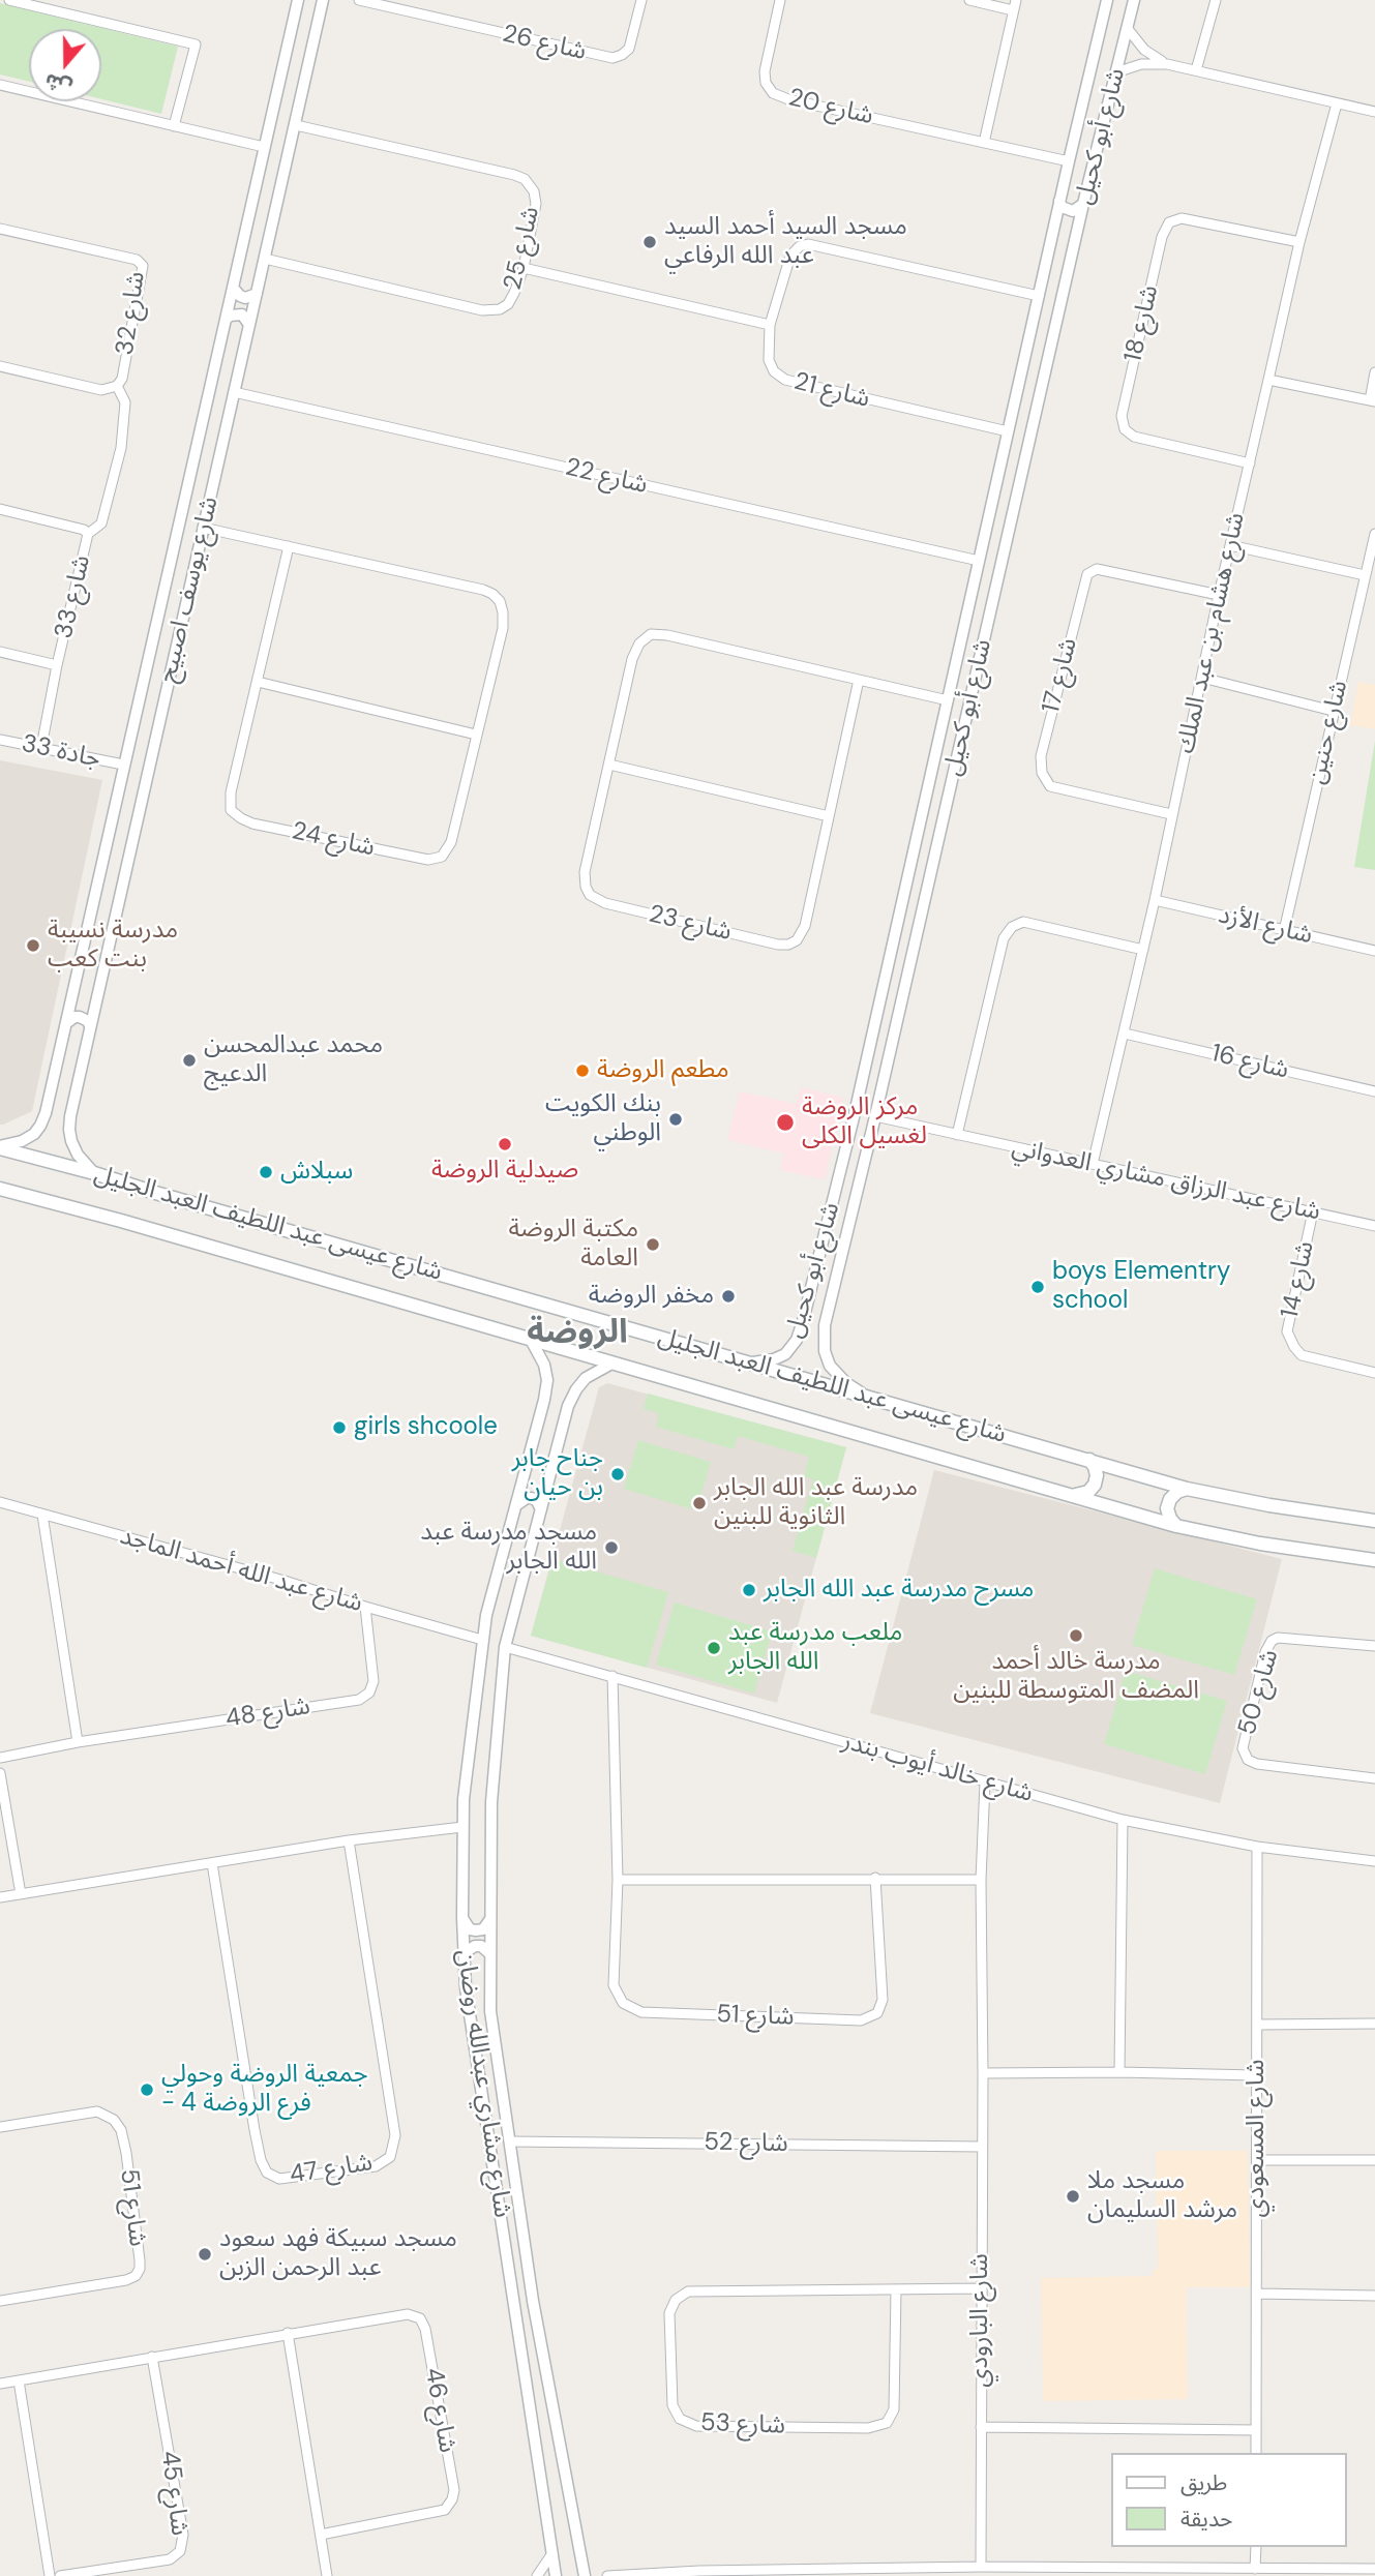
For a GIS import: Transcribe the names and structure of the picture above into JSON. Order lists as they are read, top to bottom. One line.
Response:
{"streets":{"main road":["شارع عيسى عبد اللطيف العبد الجليل"],"street":["شارع 26","شارع 20","شارع أبو كحيل","شارع 25","شارع 32","شارع 18","شارع 21","شارع 22","شارع يوسف اصبيح","شارع 33","شارع هشام بن عبد الملك","شارع 17","شارع حنين","جادة 33","شارع 24","شارع 23","شارع الأزد","شارع 16","شارع عبد الرزاق مشاري العدواني","شارع 14","شارع عبد الله أحمد الماجد","شارع 50","شارع 48","شارع خالد أيوب بندر","شارع 51","شارع مشاري عبدالله روضان","شارع المسعودي","شارع 52","شارع 47","شارع البارودي","شارع 46","شارع 53","شارع 45"]},"crossings":[["شارع 20","شارع أبو كحيل"],["شارع أبو كحيل","شارع 21"],["شارع أبو كحيل","شارع 22"],["شارع أبو كحيل","شارع 23"],["شارع أبو كحيل","شارع عبد الرزاق مشاري العدواني"],["شارع أبو كحيل","شارع عيسى عبد اللطيف العبد الجليل"],["شارع 25","شارع يوسف اصبيح"],["شارع 18","شارع هشام بن عبد الملك"],["شارع 22","شارع يوسف اصبيح"],["شارع يوسف اصبيح","جادة 33"],["شارع يوسف اصبيح","شارع 24"],["شارع يوسف اصبيح","شارع عيسى عبد اللطيف العبد الجليل"],["شارع 33","جادة 33"],["شارع هشام بن عبد الملك","شارع 17"],["شارع هشام بن عبد الملك","شارع الأزد"],["شارع هشام بن عبد الملك","شارع 16"],["شارع هشام بن عبد الملك","شارع عبد الرزاق مشاري العدواني"],["شارع حنين","شارع الأزد"],["شارع عبد الرزاق مشاري العدواني","شارع 14"],["شارع عيسى عبد اللطيف العبد الجليل","شارع مشاري عبدالله روضان"],["شارع عبد الله أحمد الماجد","شارع 48"],["شارع عبد الله أحمد الماجد","شارع مشاري عبدالله روضان"],["شارع خالد أيوب بندر","شارع 51"],["شارع خالد أيوب بندر","شارع مشاري عبدالله روضان"],["شارع خالد أيوب بندر","شارع المسعودي"],["شارع خالد أيوب بندر","شارع البارودي"],["شارع مشاري عبدالله روضان","شارع 52"],["شارع 52","شارع البارودي"],["شارع البارودي","شارع 53"],["شارع 46","شارع 45"]],"districts":["الروضة"],"places":["مسجد السيد أحمد السيد عبد الله الرفاعي","مدرسة نسيبة بنت كعب","محمد عبدالمحسن الدعيج","مطعم الروضة","بنك الكويت الوطني","مركز الروضة لغسيل الكلى","صيدلية الروضة","سبلاش","مكتبة الروضة العامة","boys Elementry school","مخفر الروضة","girls shcoole","جناح جابر بن حيان","مدرسة عبد الله الجابر الثانوية للبنين","مسجد مدرسة عبد الله الجابر","مسرح مدرسة عبد الله الجابر","مدرسة خالد أحمد المضف المتوسطة للبنين","ملعب مدرسة عبد الله الجابر","جمعية الروضة وحولي - فرع الروضة 4","مسجد ملا مرشد السليمان","مسجد سبيكة فهد سعود عبد الرحمن الزبن"],"legend":["طريق","حديقة"],"north":"bottom"}
